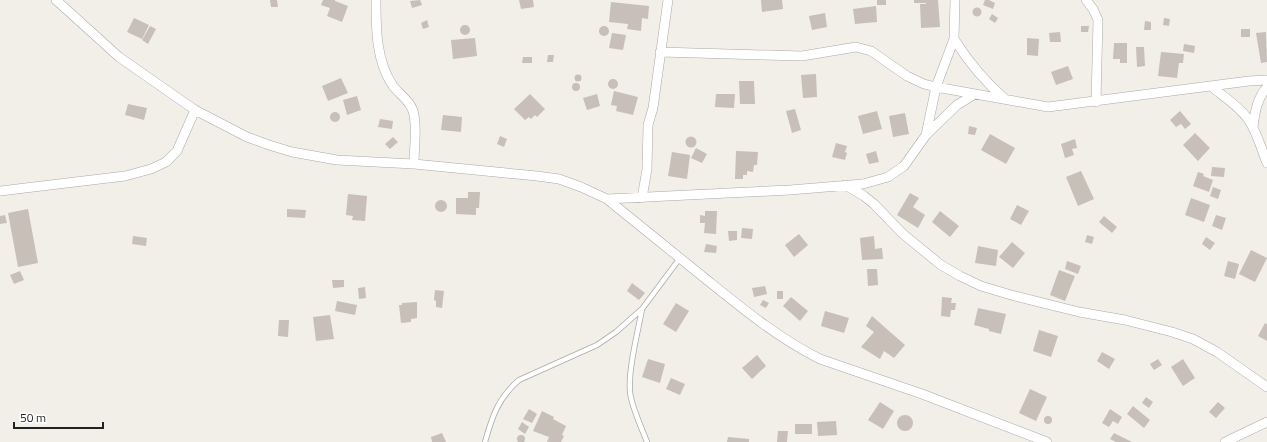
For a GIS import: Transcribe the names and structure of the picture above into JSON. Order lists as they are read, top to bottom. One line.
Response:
{"scale_bar":"50 m"}
